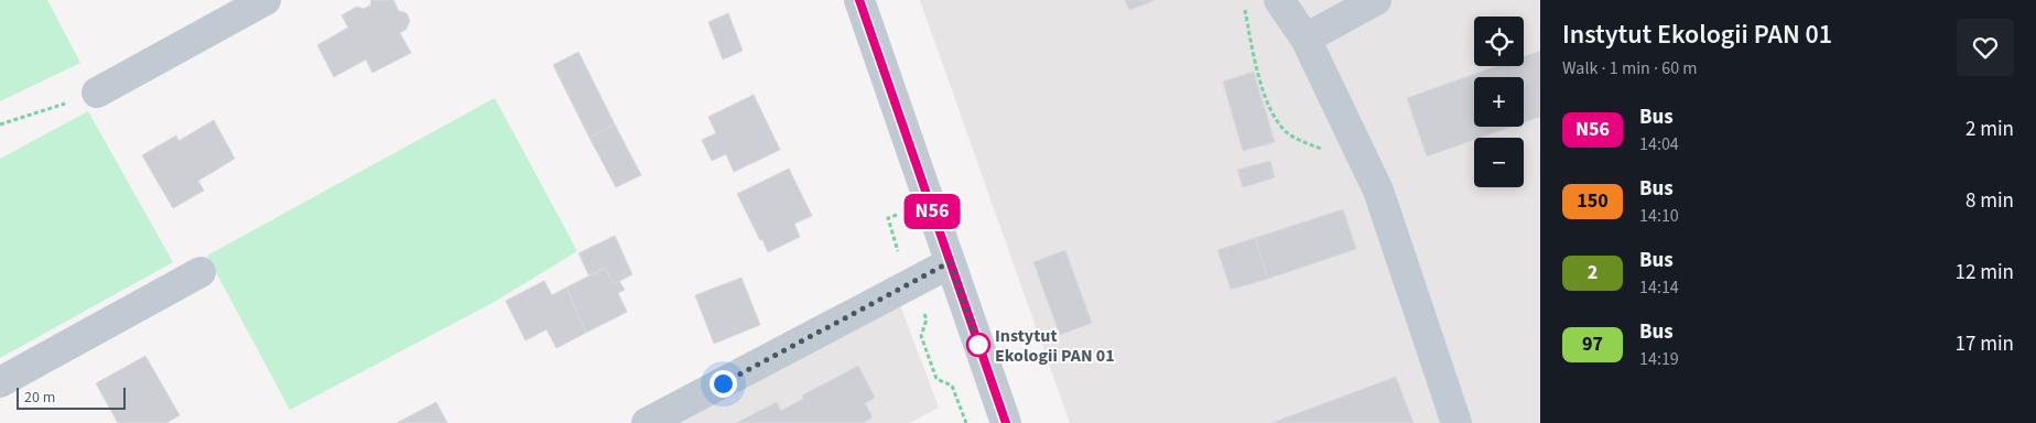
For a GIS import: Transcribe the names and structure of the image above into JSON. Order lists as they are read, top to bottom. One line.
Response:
{"places":["Instytut Ekologii PAN 01"],"lines":["bus line N56"],"scale_bar":"20 m","page":{"on_map":"N56","heading":["Instytut Ekologii PAN 01","Walk · 1 min · 60 m"],"map_buttons":["+","−"],"list":[{"mark":"N56","name":"Bus","note":"14:04","value":"2 min"},{"mark":"150","name":"Bus","note":"14:10","value":"8 min"},{"mark":"2","name":"Bus","note":"14:14","value":"12 min"},{"mark":"97","name":"Bus","note":"14:19","value":"17 min"}],"scale":"20 m"}}
